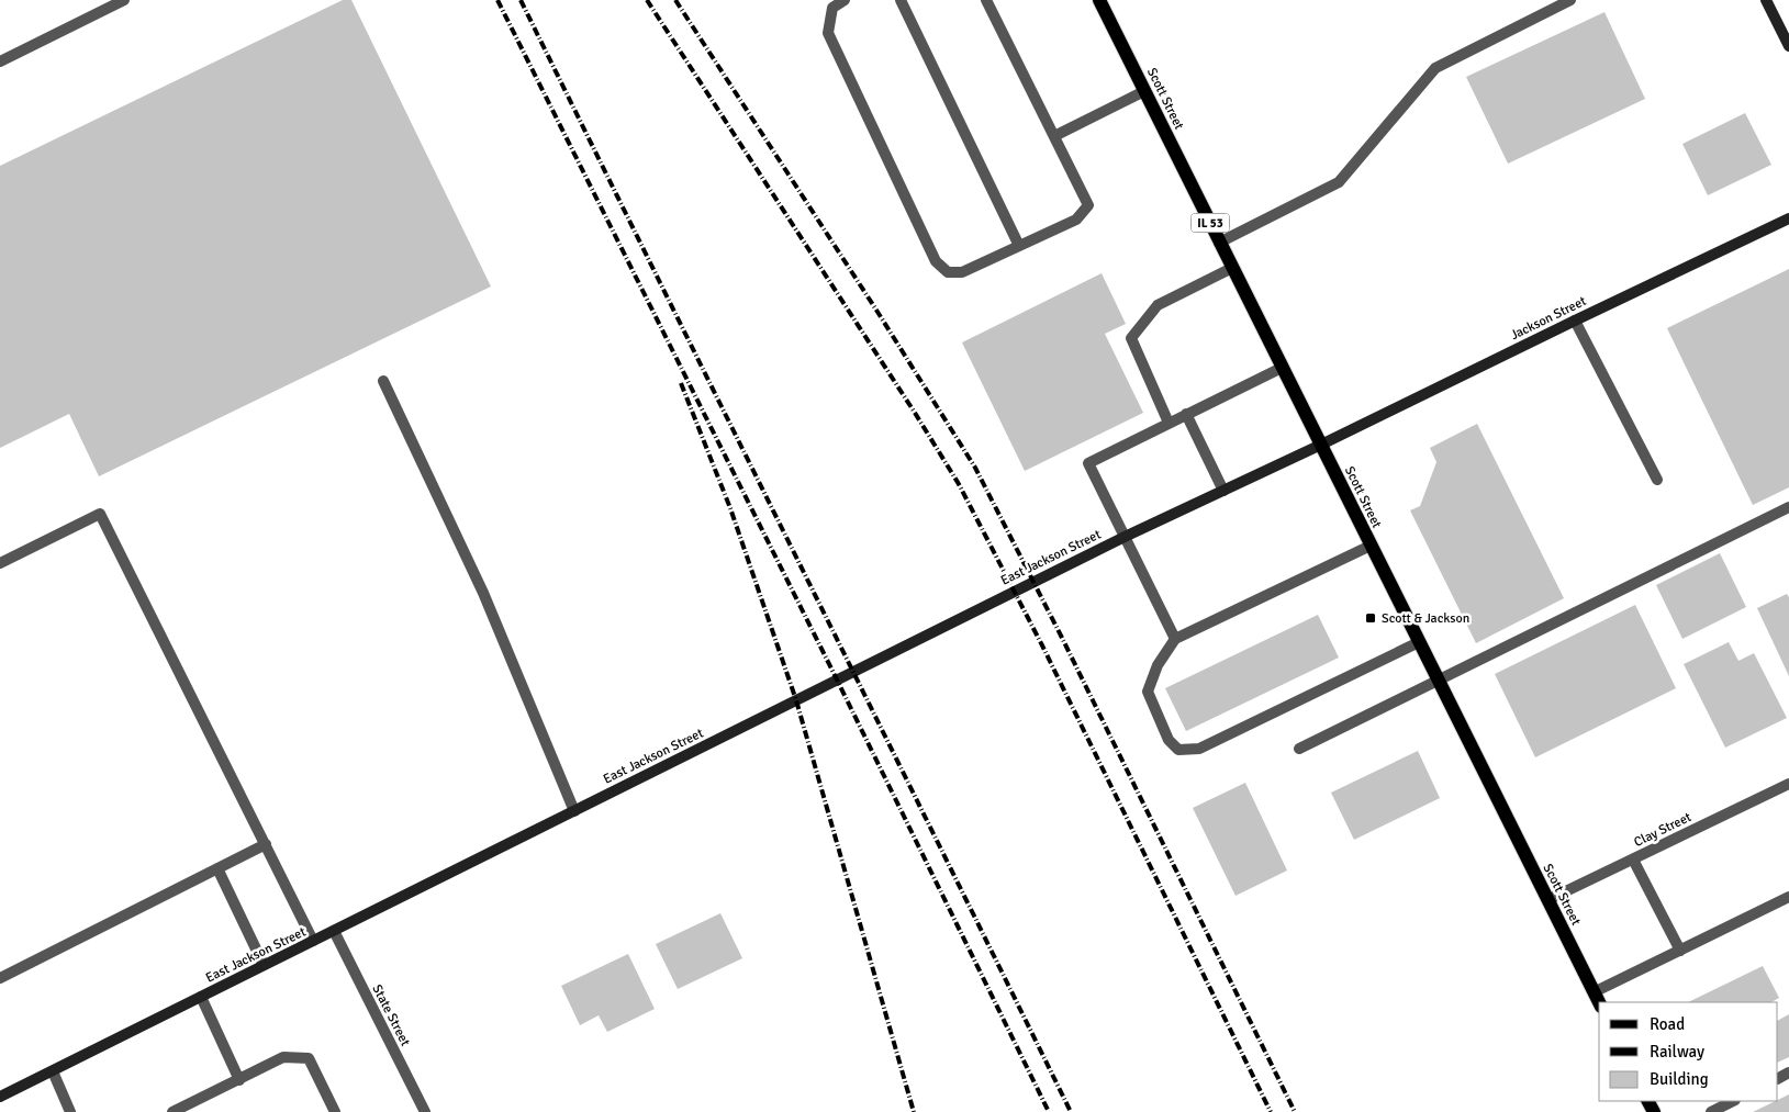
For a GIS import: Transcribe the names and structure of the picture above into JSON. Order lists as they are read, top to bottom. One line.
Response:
{"streets":{"main road":["Scott Street","IL 53"],"street":["Jackson Street","East Jackson Street","Clay Street","State Street"]},"crossings":[["Scott Street","Jackson Street"],["Scott Street","East Jackson Street"],["Scott Street","Clay Street"],["Jackson Street","East Jackson Street"],["East Jackson Street","State Street"]],"places":{"transit":["Scott & Jackson"]},"legend":["Road","Railway","Building"]}
